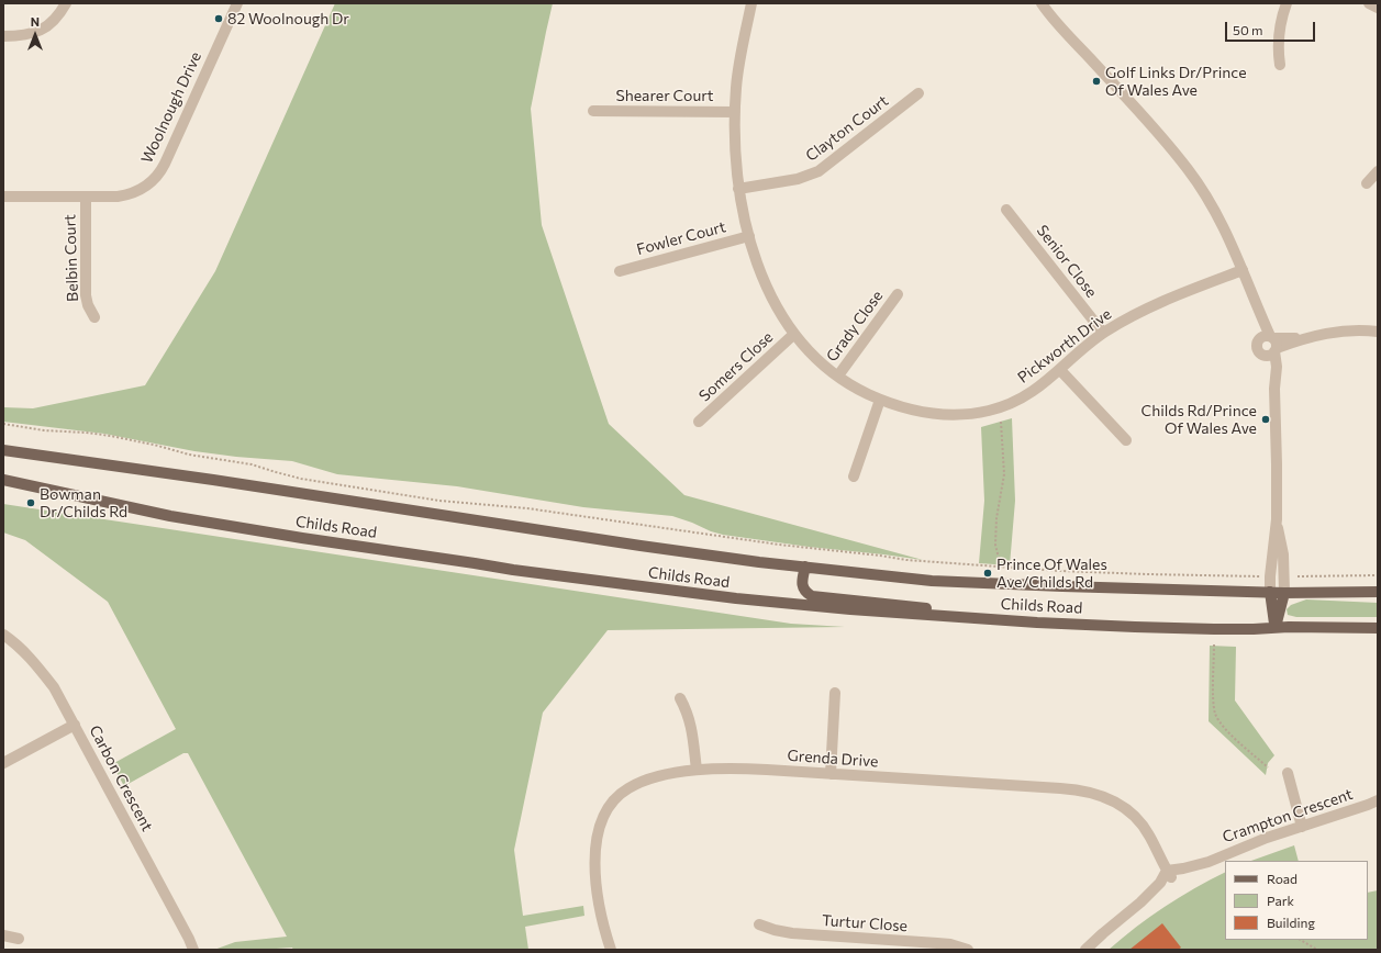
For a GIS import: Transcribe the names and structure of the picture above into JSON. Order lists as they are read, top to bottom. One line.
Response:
{"streets":{"main road":["Childs Road"],"street":["Shearer Court","Woolnough Drive","Clayton Court","Fowler Court","Belbin Court","Senior Close","Grady Close","Pickworth Drive","Somers Close","Grenda Drive","Carbon Crescent","Crampton Crescent","Turtur Close"]},"crossings":[["Shearer Court","Pickworth Drive"],["Woolnough Drive","Belbin Court"],["Clayton Court","Pickworth Drive"],["Fowler Court","Pickworth Drive"],["Senior Close","Pickworth Drive"],["Grady Close","Pickworth Drive"],["Pickworth Drive","Somers Close"],["Grenda Drive","Crampton Crescent"]],"places":["82 Woolnough Dr","Golf Links Dr/Prince Of Wales Ave","Childs Rd/Prince Of Wales Ave","Bowman Dr/Childs Rd","Prince Of Wales Ave/Childs Rd"],"legend":["Road","Park","Building"],"scale_bar":"50 m","north":"top"}
